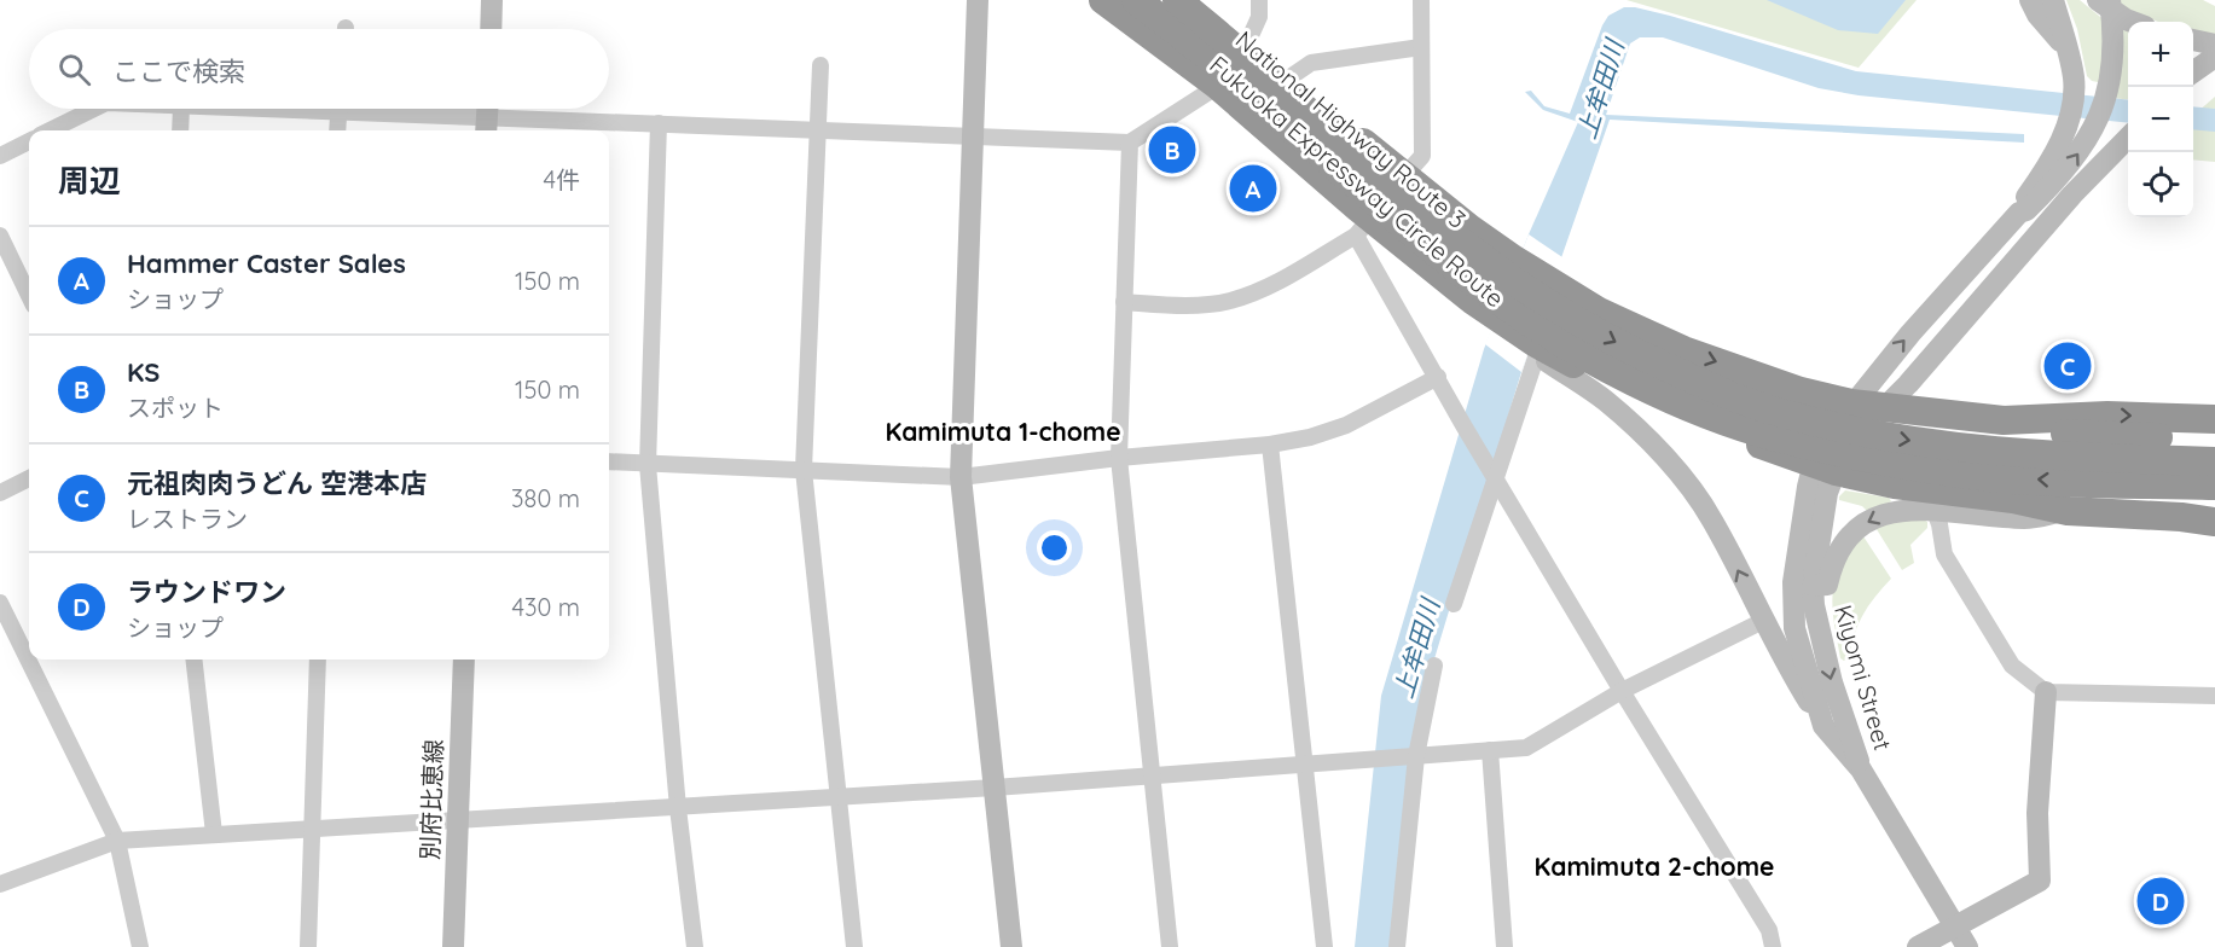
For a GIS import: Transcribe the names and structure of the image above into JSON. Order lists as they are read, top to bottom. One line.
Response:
{"streets":{"highway":["National Highway Route 3","Fukuoka Expressway Circle Route"],"street":["Kiyomi Street","別府比恵線"]},"districts":["Kamimuta 1-chome","Kamimuta 2-chome"],"water":["上牟田川"],"page":{"map_buttons":["+","−"],"search":"ここで検索","pins":["B","A","C","D"],"heading":["周辺","4件"],"list":[{"mark":"A","name":"Hammer Caster Sales","note":"ショップ","value":"150 m"},{"mark":"B","name":"KS","note":"スポット","value":"150 m"},{"mark":"C","name":"元祖肉肉うどん 空港本店","note":"レストラン","value":"380 m"},{"mark":"D","name":"ラウンドワン","note":"ショップ","value":"430 m"}]}}
